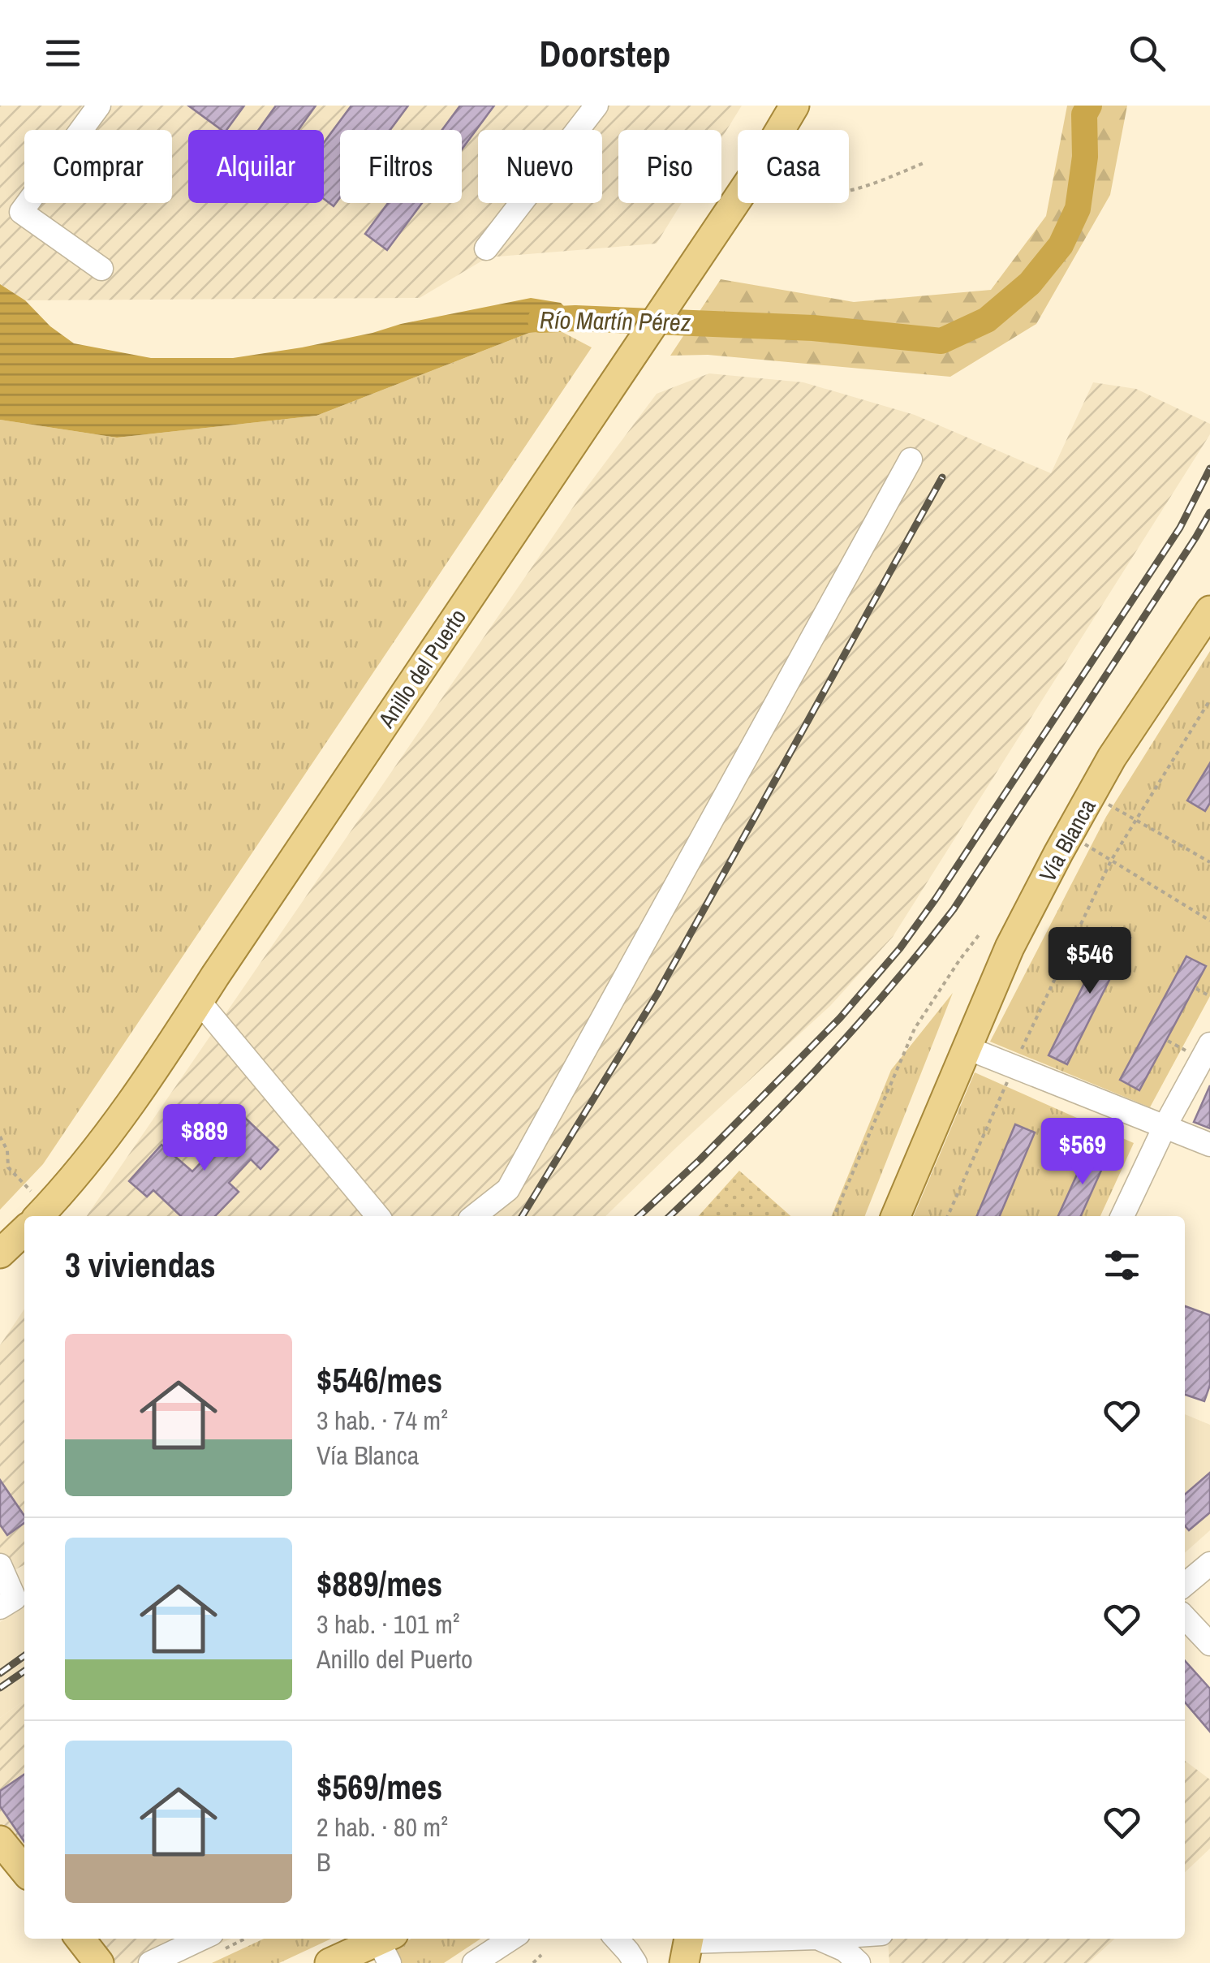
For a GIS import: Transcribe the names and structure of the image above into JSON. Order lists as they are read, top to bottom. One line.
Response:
{"streets":{"main road":["Anillo del Puerto","Vía Blanca"]},"water":["Río Martín Pérez"],"page":{"header":"Doorstep","chip":["Comprar","Alquilar","Filtros","Nuevo","Piso","Casa"],"price":["$546","$889","$569"],"heading":"3 viviendas","list":[{"name":"$546/mes","note":"3 hab. · 74 m² · Vía Blanca"},{"name":"$889/mes","note":"3 hab. · 101 m² · Anillo del Puerto"},{"name":"$569/mes","note":"2 hab. · 80 m² · B"}]}}
